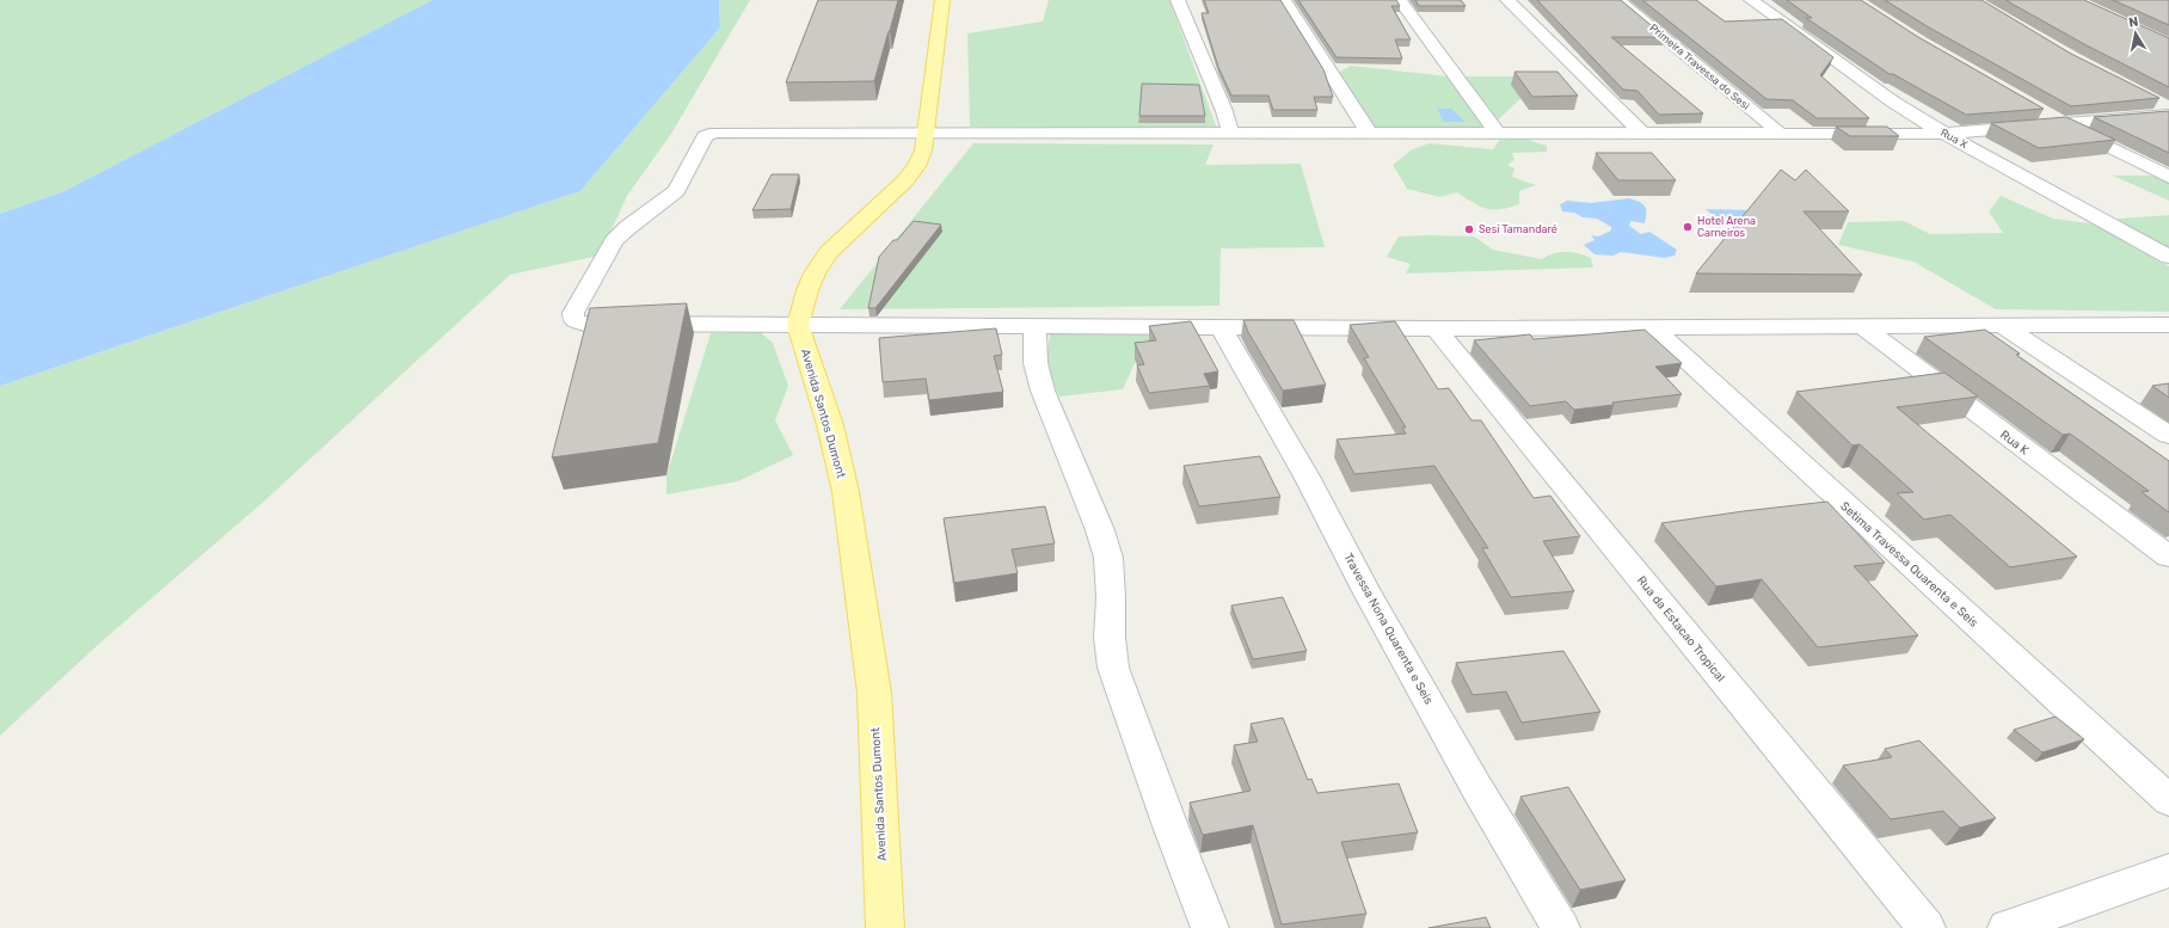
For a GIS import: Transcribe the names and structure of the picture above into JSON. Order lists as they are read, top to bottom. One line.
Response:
{"streets":{"main road":["Avenida Santos Dumont"],"street":["Primeira Travessa do Sesi","Rua X","Rua K","Setima Travessa Quarenta e Seis","Travessa Nona Quarenta e Seis","Rua da Estacao Tropical"]},"places":["Hotel Arena Carneiros","Sesi Tamandaré"],"north":"top"}
